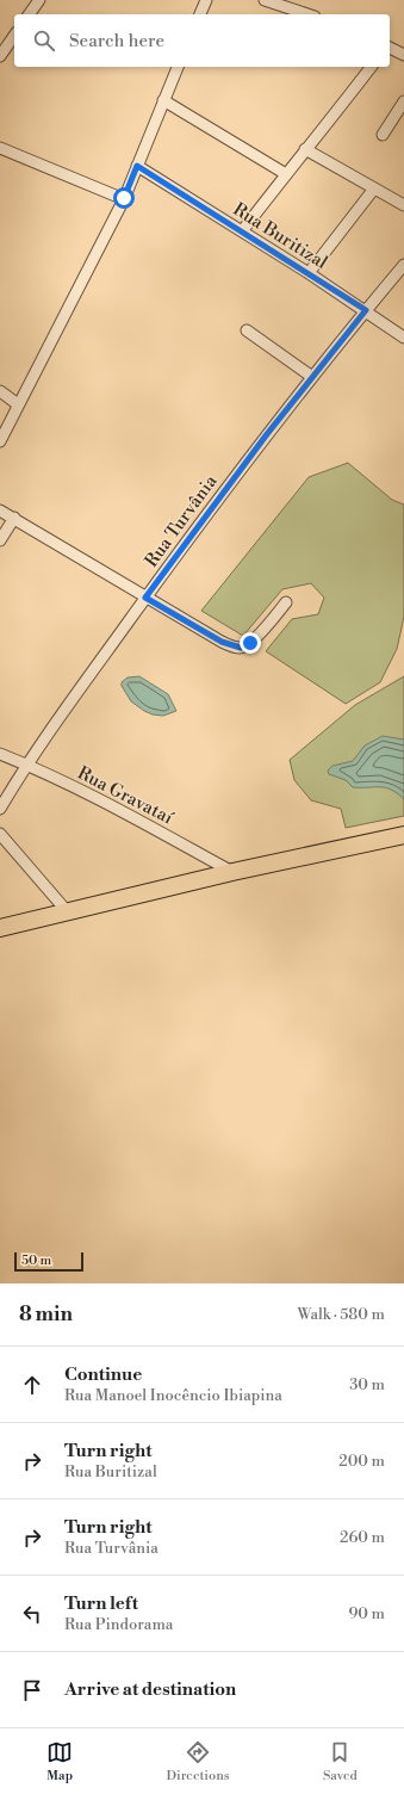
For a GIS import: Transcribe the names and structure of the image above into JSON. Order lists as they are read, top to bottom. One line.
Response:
{"streets":{"street":["Rua Buritizal","Rua Turvânia","Rua Gravataí"]},"crossings":[["Rua Buritizal","Rua Turvânia"],["Rua Turvânia","Rua Gravataí"]],"scale_bar":"50 m","page":{"search":"Search here","scale":"50 m","heading":["8 min","Walk · 580 m"],"list":[["Continue","Rua Manoel Inocêncio Ibiapina","30 m"],["Turn right","Rua Buritizal","200 m"],["Turn right","Rua Turvânia","260 m"],["Turn left","Rua Pindorama","90 m"],"Arrive at destination"],"nav":["Map","Directions","Saved"]}}
